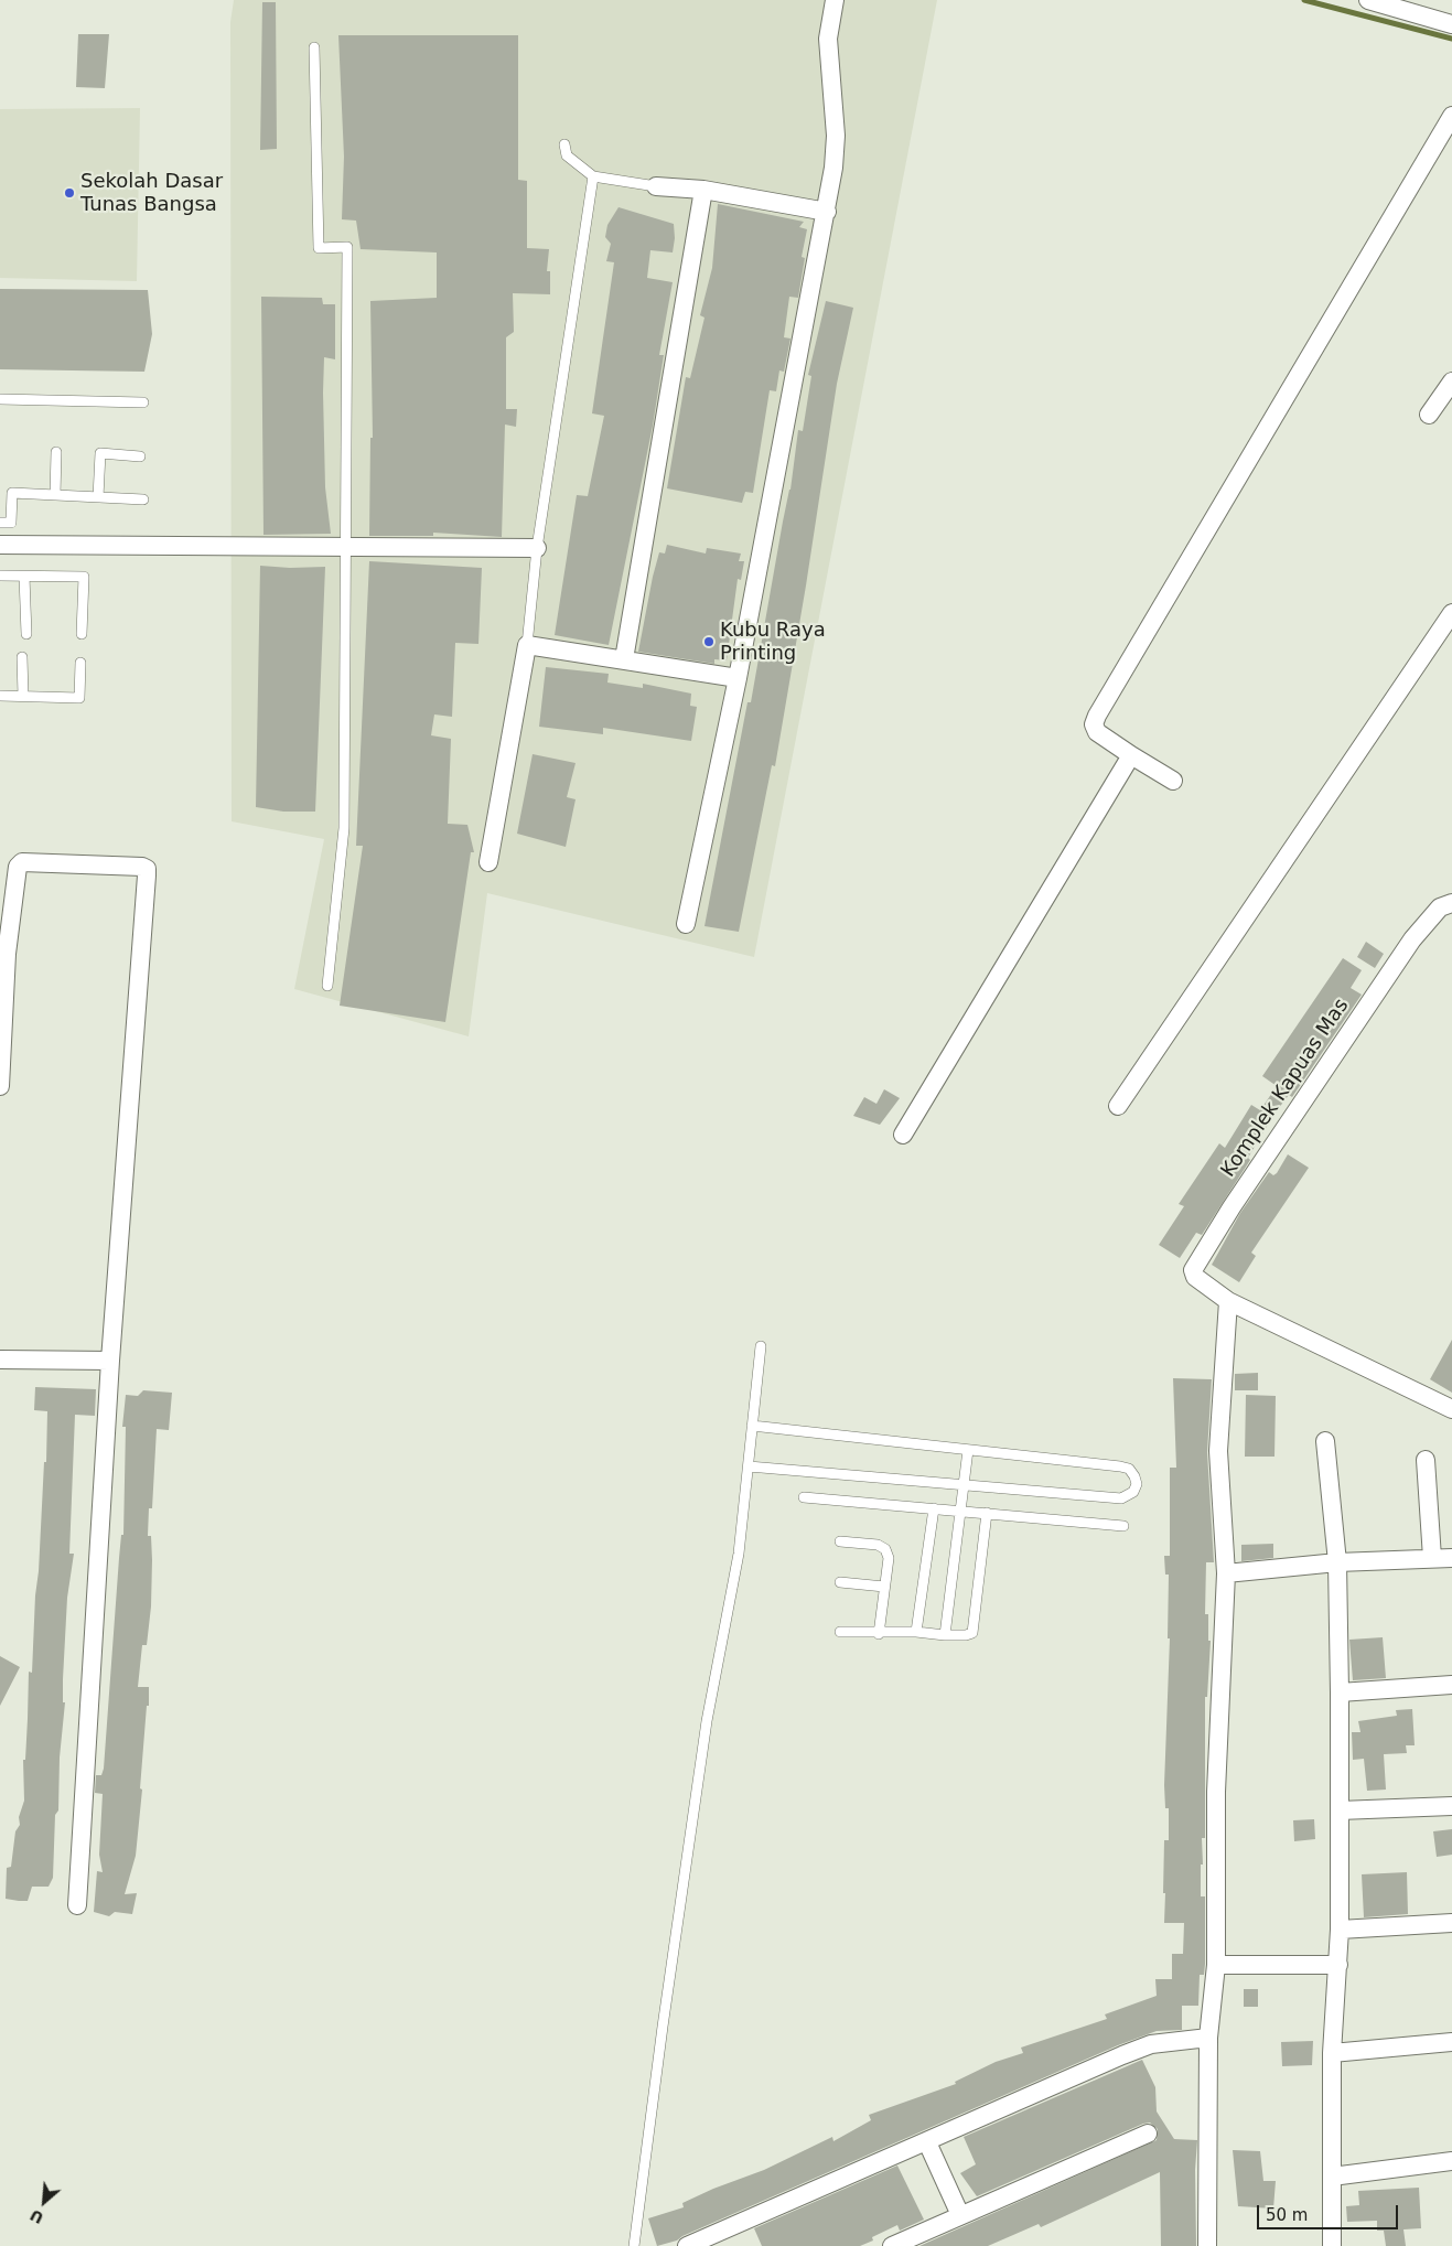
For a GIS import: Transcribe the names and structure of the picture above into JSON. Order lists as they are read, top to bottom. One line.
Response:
{"streets":{"street":["Komplek Kapuas Mas"]},"places":["Sekolah Dasar Tunas Bangsa","Kubu Raya Printing"],"scale_bar":"50 m","north":"bottom left"}
